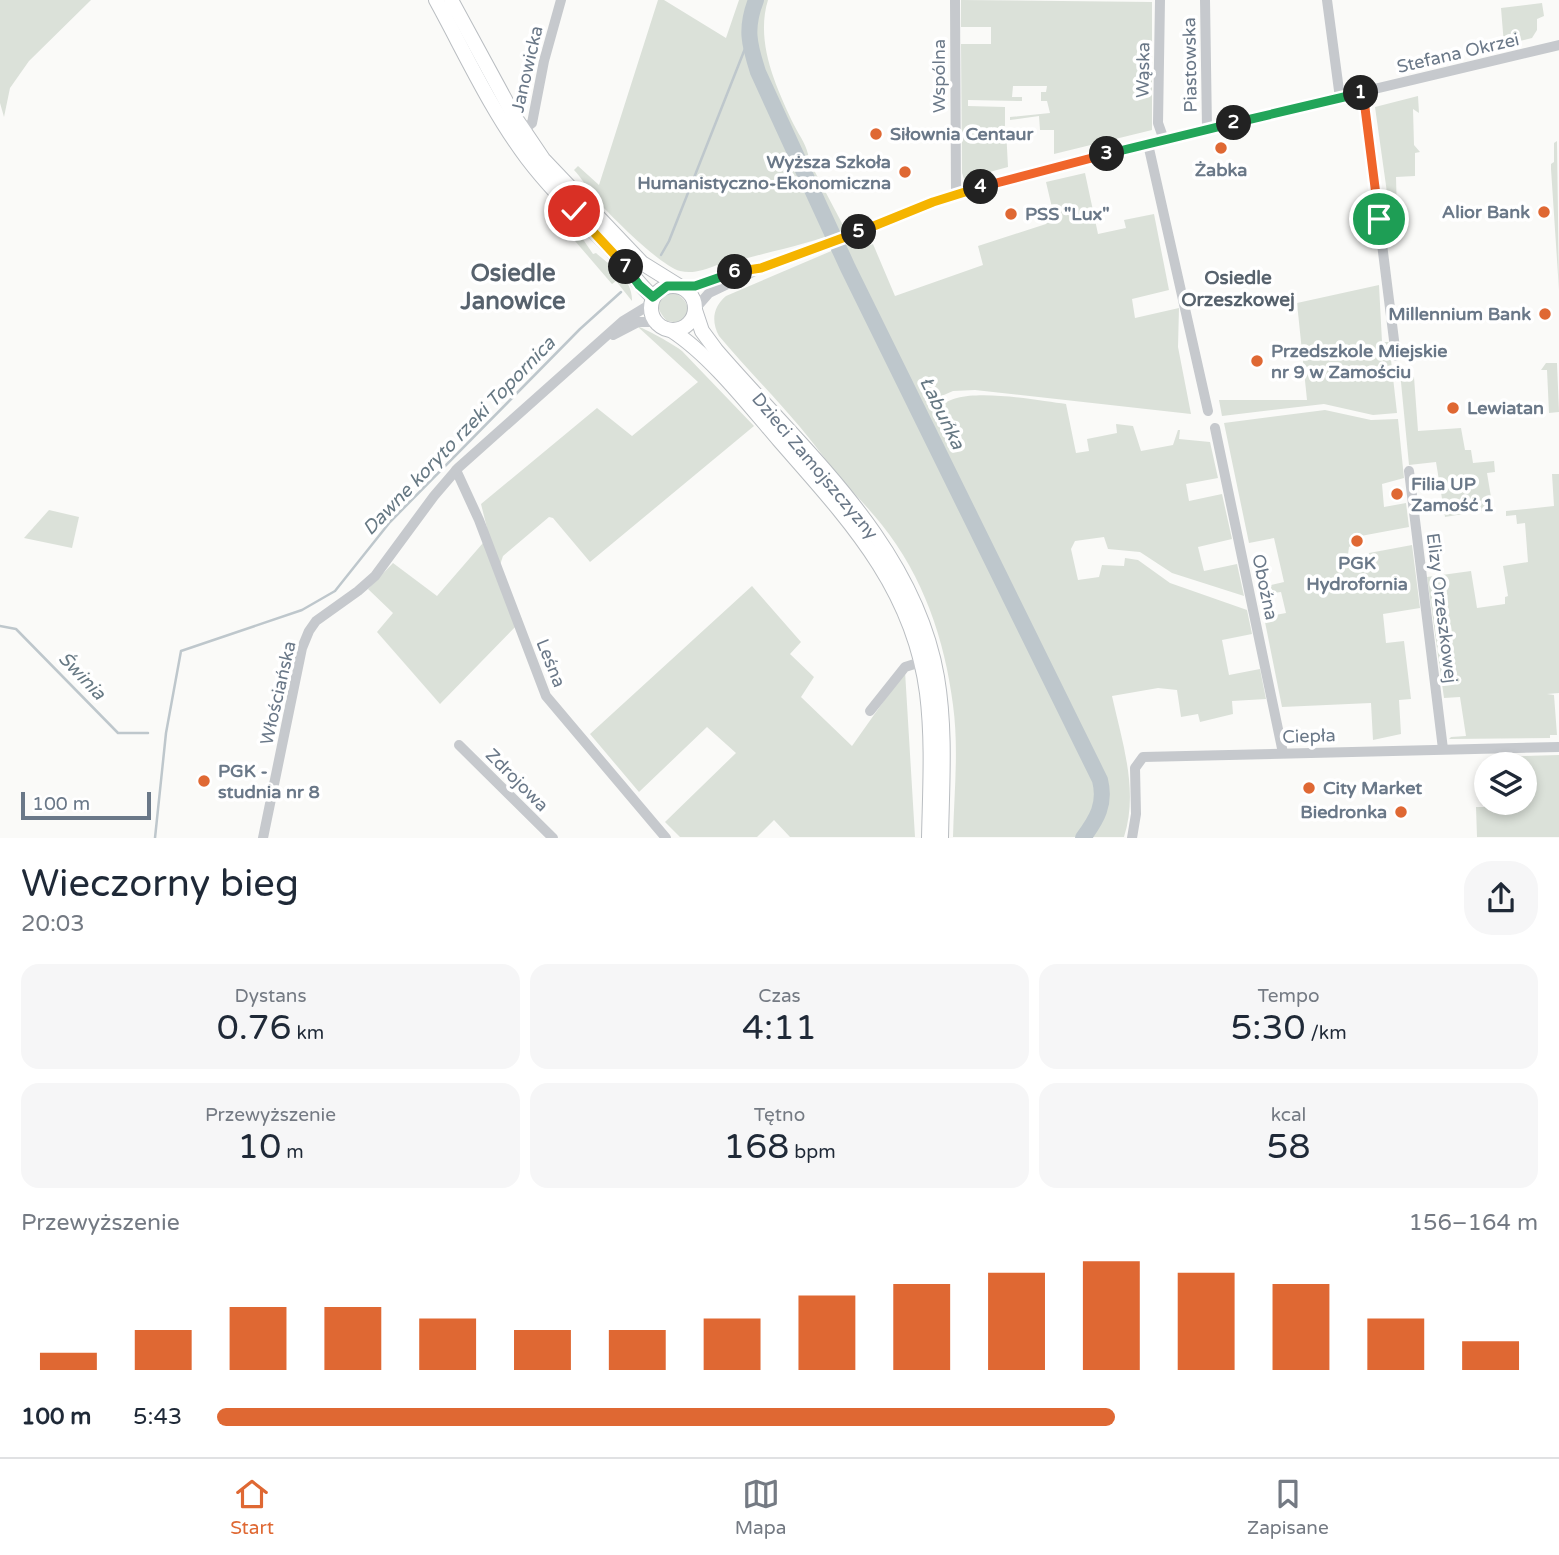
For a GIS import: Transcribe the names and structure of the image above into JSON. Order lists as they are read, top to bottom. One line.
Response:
{"streets":{"main road":["Dzieci Zamojszczyzny"],"street":["Stefana Okrzei","Piastowska","Janowicka","Wąska","Wspólna","Oboźna","Elizy Orzeszkowej","Leśna","Włościańska","Ciepła","Zdrojowa"]},"crossings":[["Stefana Okrzei","Piastowska"],["Stefana Okrzei","Wąska"],["Stefana Okrzei","Wspólna"],["Stefana Okrzei","Dzieci Zamojszczyzny"],["Stefana Okrzei","Włościańska"],["Dzieci Zamojszczyzny","Włościańska"],["Oboźna","Ciepła"],["Elizy Orzeszkowej","Ciepła"],["Leśna","Włościańska"]],"districts":["Osiedle Janowice","Osiedle Orzeszkowej"],"water":["Łabuńka","Dawne koryto rzeki Topornica","Świnia"],"places":["Siłownia Centaur","Żabka","Wyższa Szkoła Humanistyczno-Ekonomiczna","Alior Bank","PSS \"Lux\"","Millennium Bank","Przedszkole Miejskie nr 9 w Zamościu","Lewiatan","Filia UP Zamość 1","PGK Hydrofornia","PGK - studnia nr 8","City Market","Biedronka"],"scale_bar":"100 m","page":{"pins":["1","2","3","4","5","7","6"],"scale":"100 m","heading":["Wieczorny bieg","20:03"],"stats":[["Dystans","0.76 km"],["Czas","4:11"],["Tempo","5:30 /km"],["Przewyższenie","10 m"],["Tętno","168 bpm"],["kcal","58"]],"chart":["Przewyższenie","156–164 m"],"list":[{"name":"100 m","note":"5:43"}],"tabs":["Start","Mapa","Zapisane"]}}
